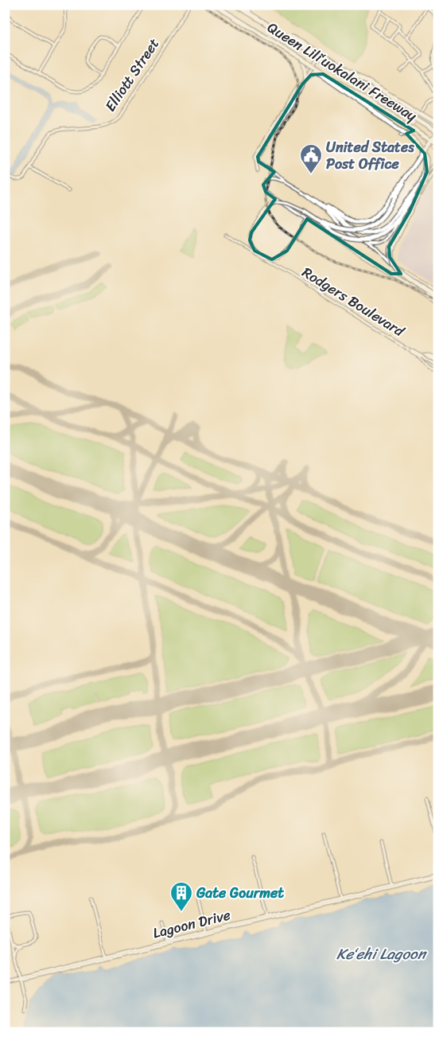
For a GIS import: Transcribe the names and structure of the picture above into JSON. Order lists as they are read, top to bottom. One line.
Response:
{"streets":{"highway":["Queen Liliʻuokalani Freeway"],"street":["Elliott Street","Rodgers Boulevard","Lagoon Drive"]},"water":["Keʻehi Lagoon"],"places":{"public building":["United States Post Office"],"building":["Gate Gourmet"]}}
